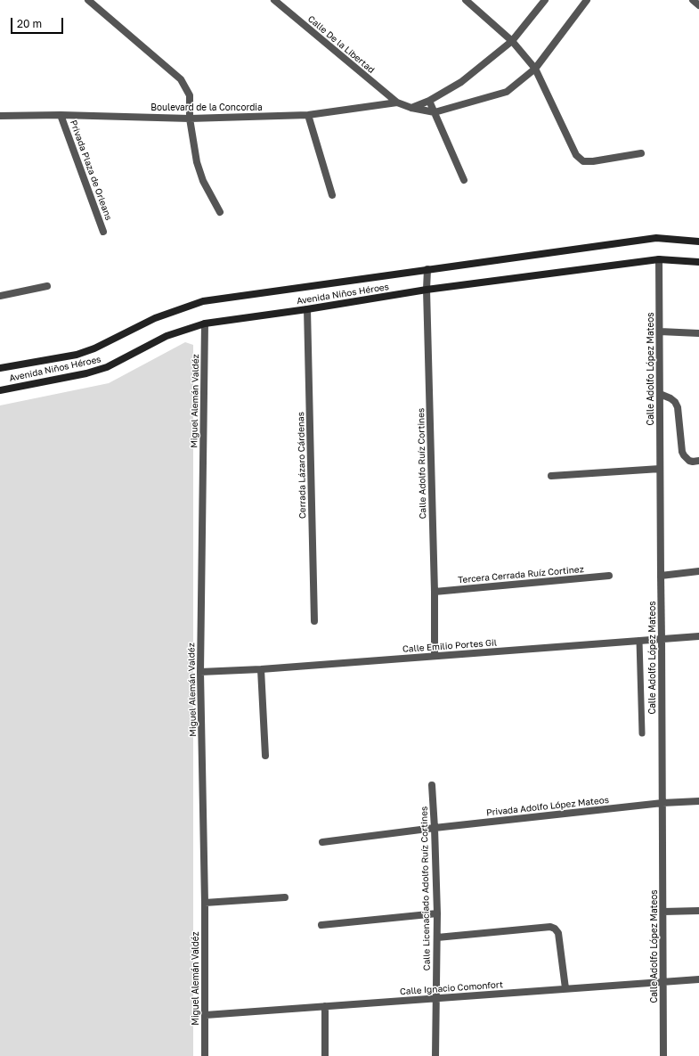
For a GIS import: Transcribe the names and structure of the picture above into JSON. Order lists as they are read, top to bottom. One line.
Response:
{"streets":{"main road":["Avenida Niños Héroes"],"street":["Calle De la Libertad","Boulevard de la Concordia","Privada Plaza de Orleans","Calle Adolfo López Mateos","Miguel Alemán Valdéz","Calle Adolfo Ruíz Cortines","Cerrada Lázaro Cárdenas","Tercera Cerrada Ruíz Cortinez","Calle Emilio Portes Gil","Privada Adolfo López Mateos","Calle Licenaciado Adolfo Ruíz Cortines","Calle Ignacio Comonfort"]},"crossings":[["Calle De la Libertad","Boulevard de la Concordia"],["Boulevard de la Concordia","Privada Plaza de Orleans"],["Avenida Niños Héroes","Calle Adolfo López Mateos"],["Avenida Niños Héroes","Miguel Alemán Valdéz"],["Avenida Niños Héroes","Calle Adolfo Ruíz Cortines"],["Avenida Niños Héroes","Cerrada Lázaro Cárdenas"],["Calle Adolfo López Mateos","Calle Emilio Portes Gil"],["Calle Adolfo López Mateos","Privada Adolfo López Mateos"],["Calle Adolfo López Mateos","Calle Ignacio Comonfort"],["Miguel Alemán Valdéz","Calle Emilio Portes Gil"],["Miguel Alemán Valdéz","Calle Ignacio Comonfort"],["Calle Adolfo Ruíz Cortines","Tercera Cerrada Ruíz Cortinez"],["Calle Adolfo Ruíz Cortines","Calle Emilio Portes Gil"],["Privada Adolfo López Mateos","Calle Licenaciado Adolfo Ruíz Cortines"],["Calle Licenaciado Adolfo Ruíz Cortines","Calle Ignacio Comonfort"]],"scale_bar":"20 m"}
